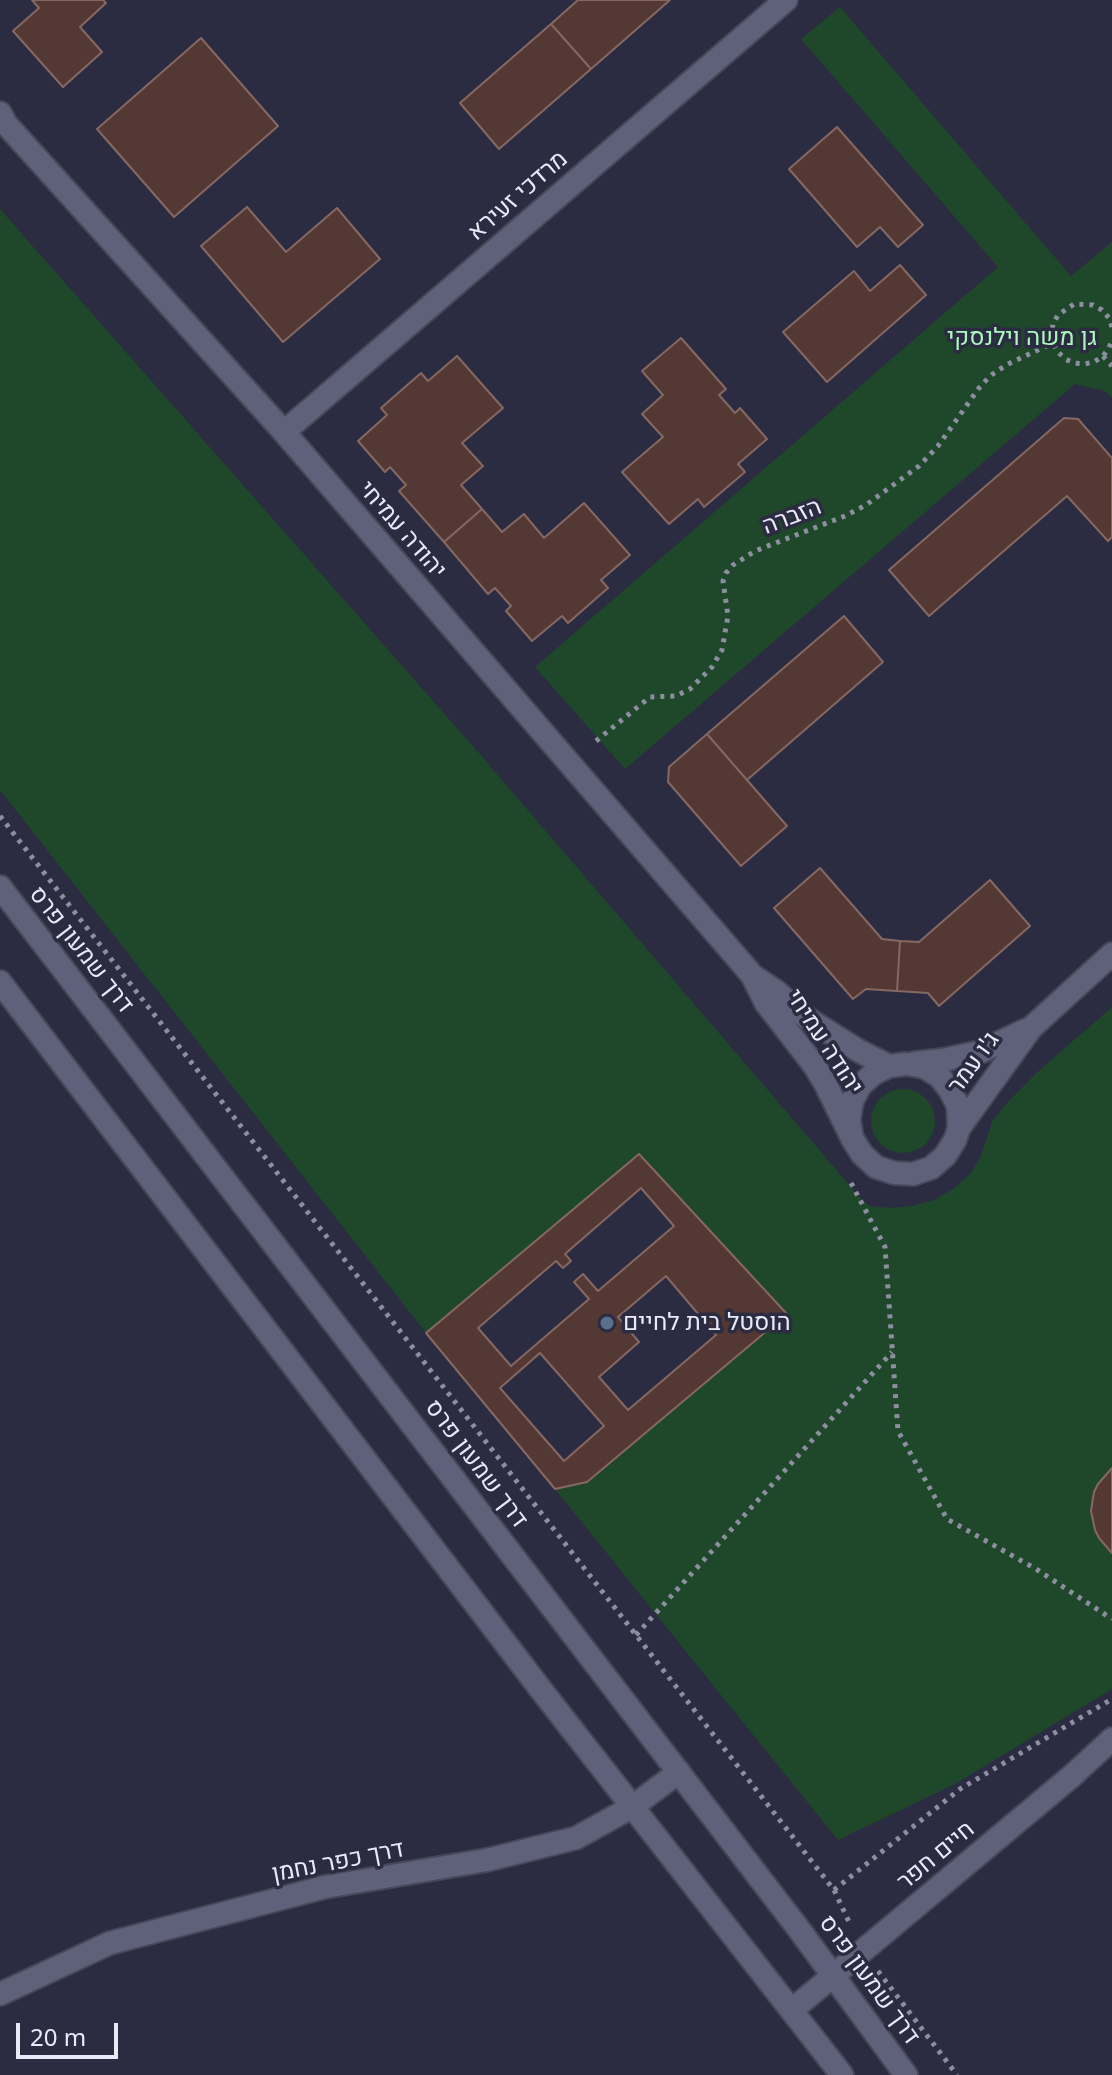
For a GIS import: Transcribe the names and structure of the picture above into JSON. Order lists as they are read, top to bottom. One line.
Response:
{"streets":{"street":["מרדכי זעירא","יהודה עמיחי","דרך שמעון פרס","ג'ו עמר","חיים חפר","דרך כפר נחמן"],"path":["הזברה"]},"crossings":[["מרדכי זעירא","יהודה עמיחי"],["יהודה עמיחי","ג'ו עמר"],["דרך שמעון פרס","חיים חפר"],["דרך שמעון פרס","דרך כפר נחמן"]],"parks":["גן משה וילנסקי"],"places":["הוסטל בית לחיים"],"scale_bar":"20 m"}
